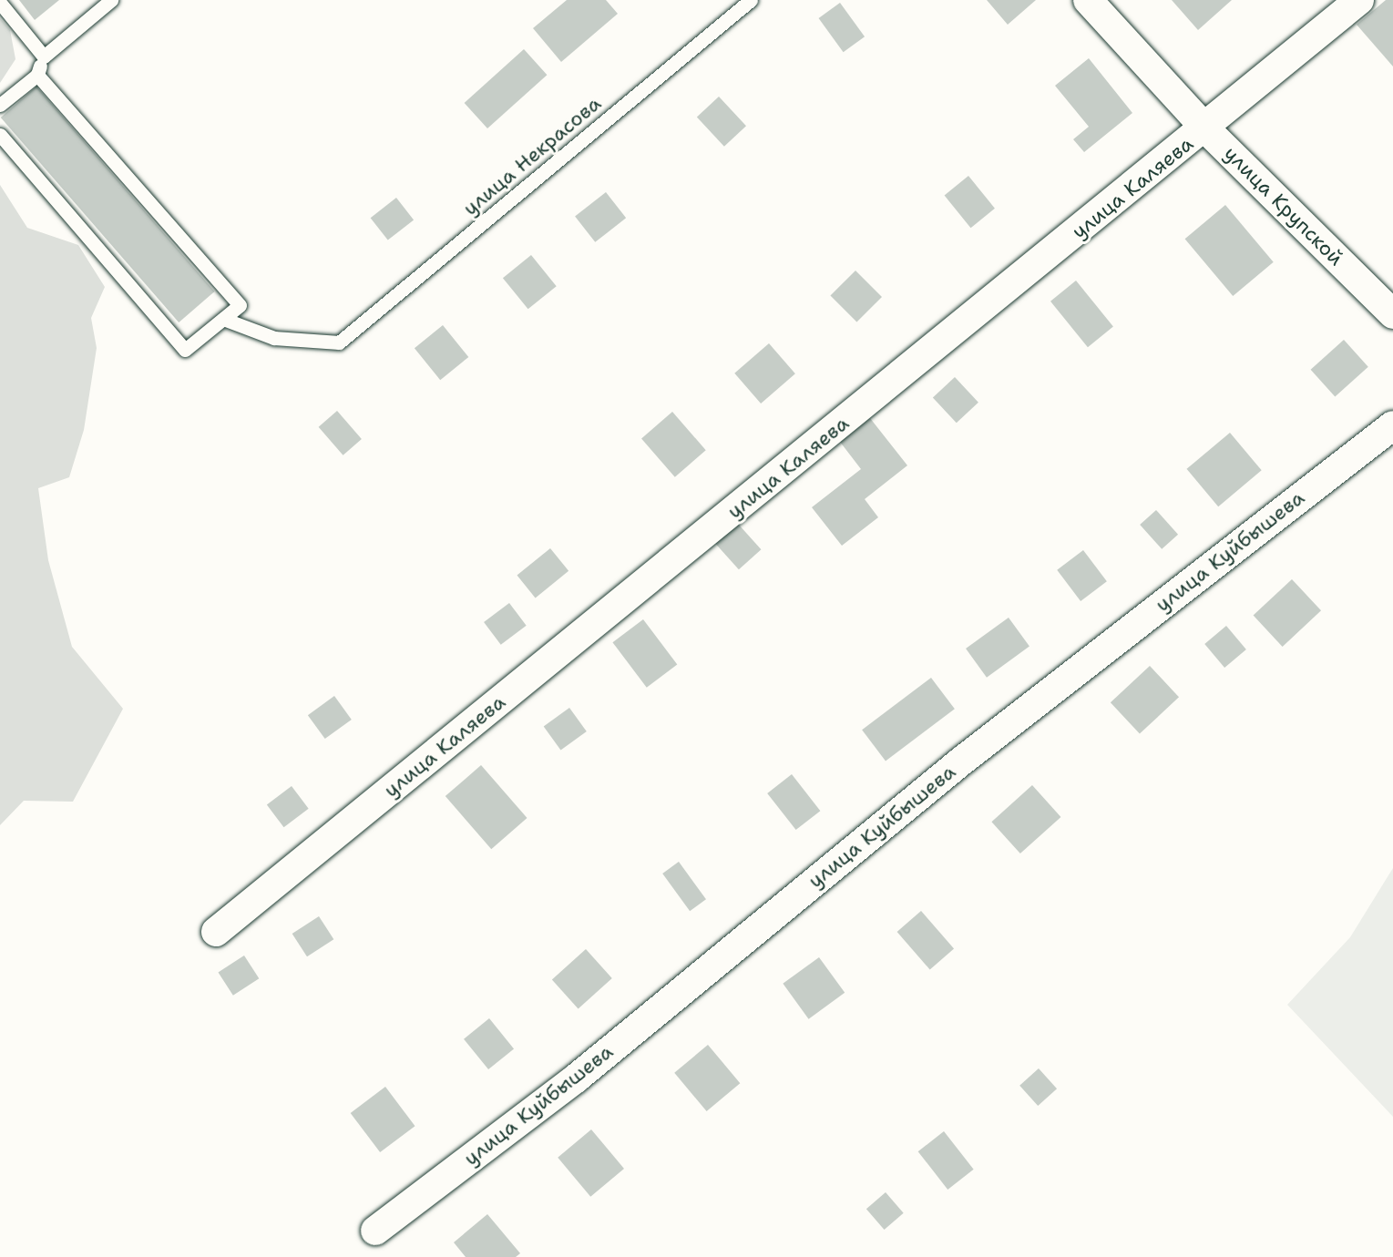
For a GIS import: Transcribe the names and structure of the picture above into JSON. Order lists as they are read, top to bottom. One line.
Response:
{"streets":{"street":["улица Каляева","улица Крупской","улица Куйбышева"],"lane":["улица Некрасова"]},"crossings":[["улица Каляева","улица Крупской"]]}
